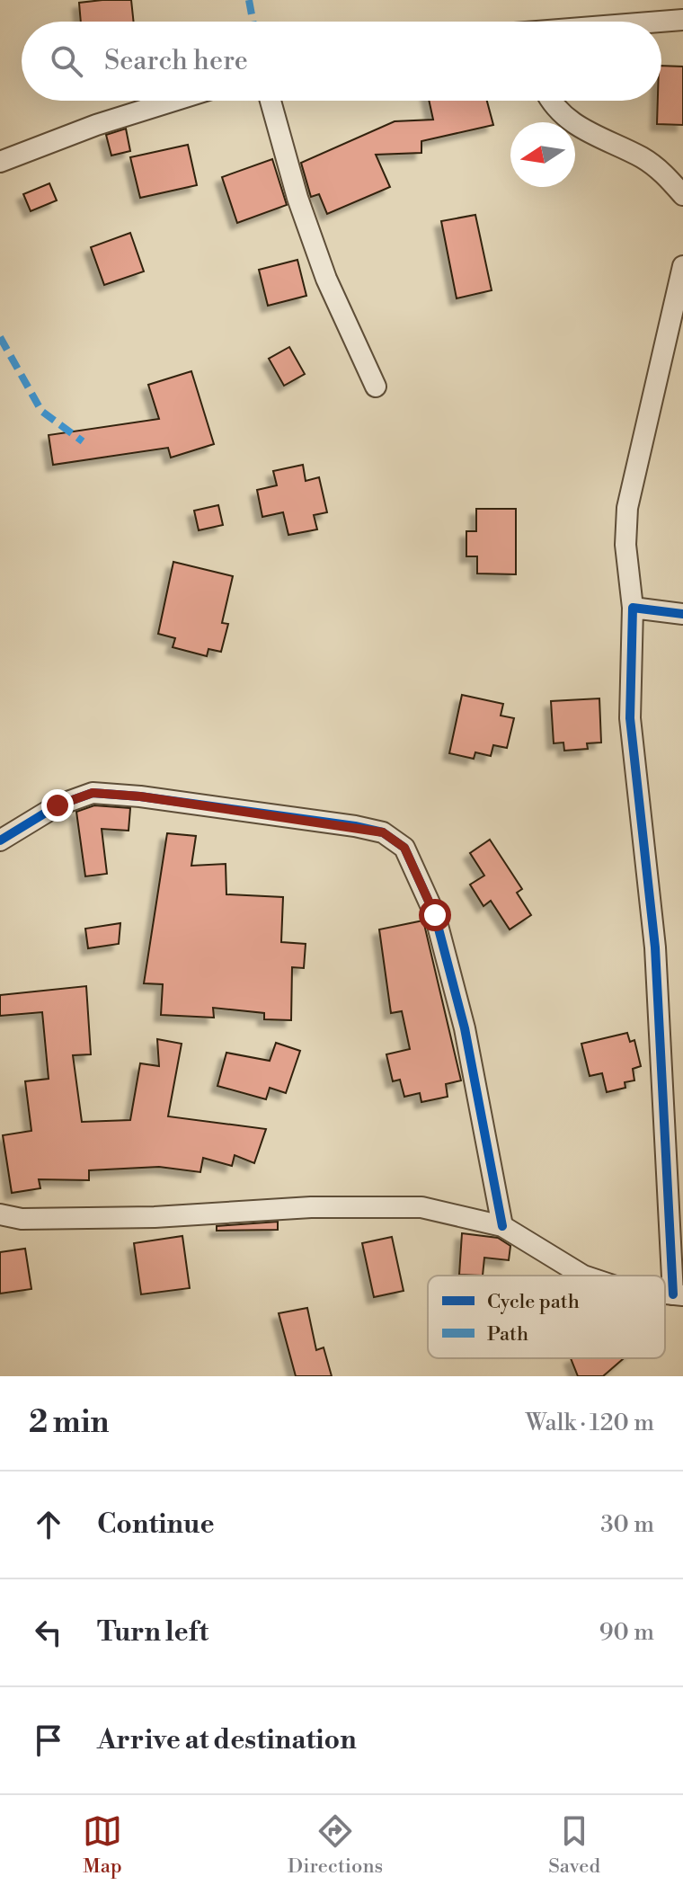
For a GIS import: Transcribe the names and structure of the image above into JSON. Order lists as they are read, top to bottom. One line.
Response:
{"legend":["Cycle path","Path"],"north":"left","page":{"search":"Search here","heading":["2 min","Walk · 120 m"],"list":[["Continue","30 m"],["Turn left","90 m"],"Arrive at destination"],"nav":["Map","Directions","Saved"]}}
